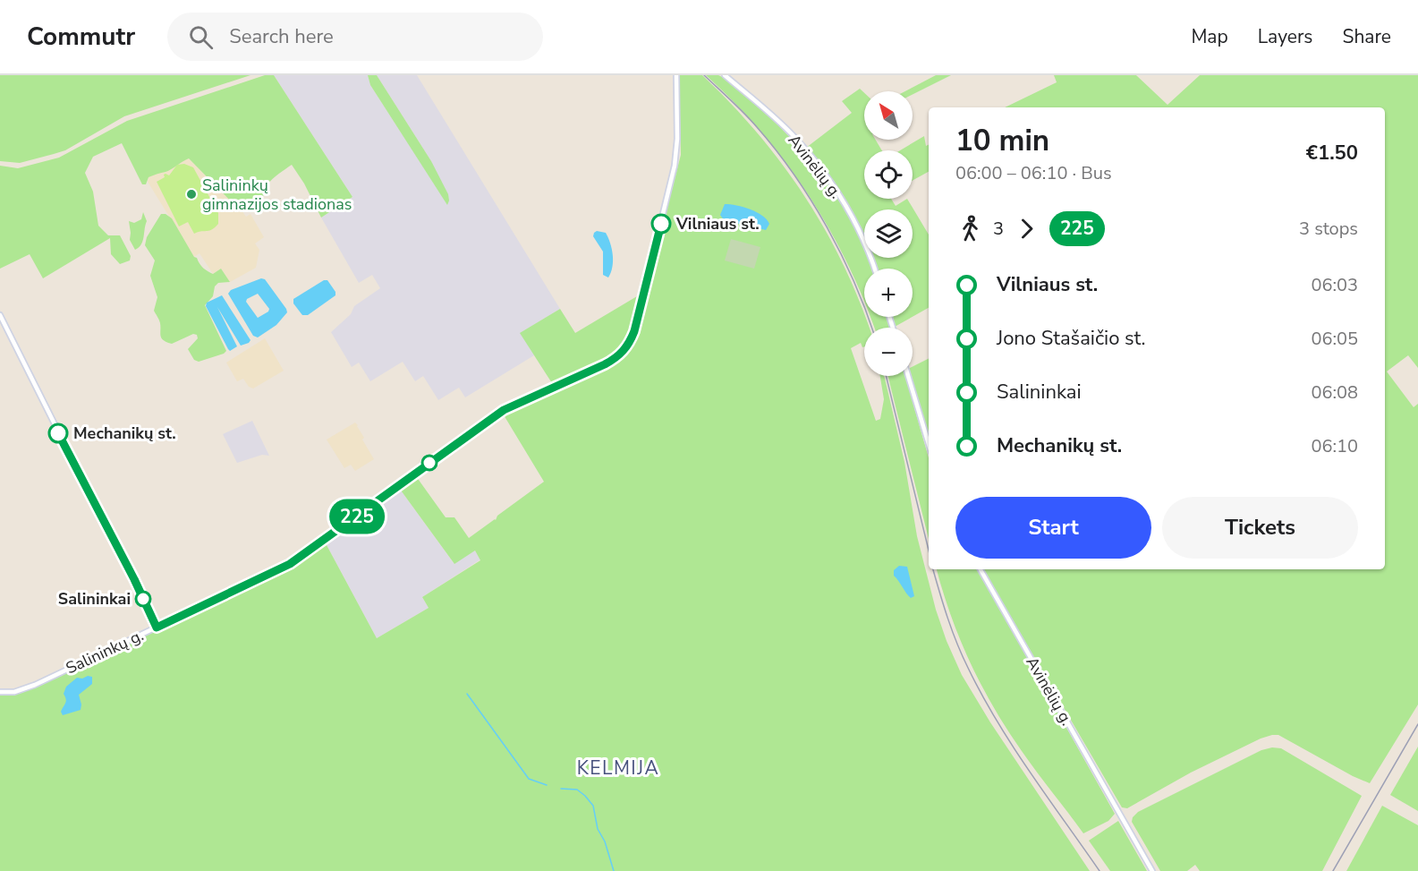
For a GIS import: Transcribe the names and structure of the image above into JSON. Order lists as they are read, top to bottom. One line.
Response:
{"streets":{"main road":["Avinėlių g.","Salininkų g."]},"districts":["KELMIJA"],"places":["Salininkų gimnazijos stadionas","Vilniaus st.","Mechanikų st.","Salininkai"],"lines":["bus line 225"],"north":"top left","page":{"header":"Commutr","search":"Search here","nav":["Map","Layers","Share"],"on_map":"225","map_buttons":["+","−"],"heading":["10 min","06:00 – 06:10 · Bus","€1.50"],"legs":["3","225","3 stops"],"list":[{"name":"Vilniaus st.","value":"06:03"},{"name":"Jono Stašaičio st.","value":"06:05"},{"name":"Salininkai","value":"06:08"},{"name":"Mechanikų st.","value":"06:10"}],"buttons":["Start","Tickets"]}}
